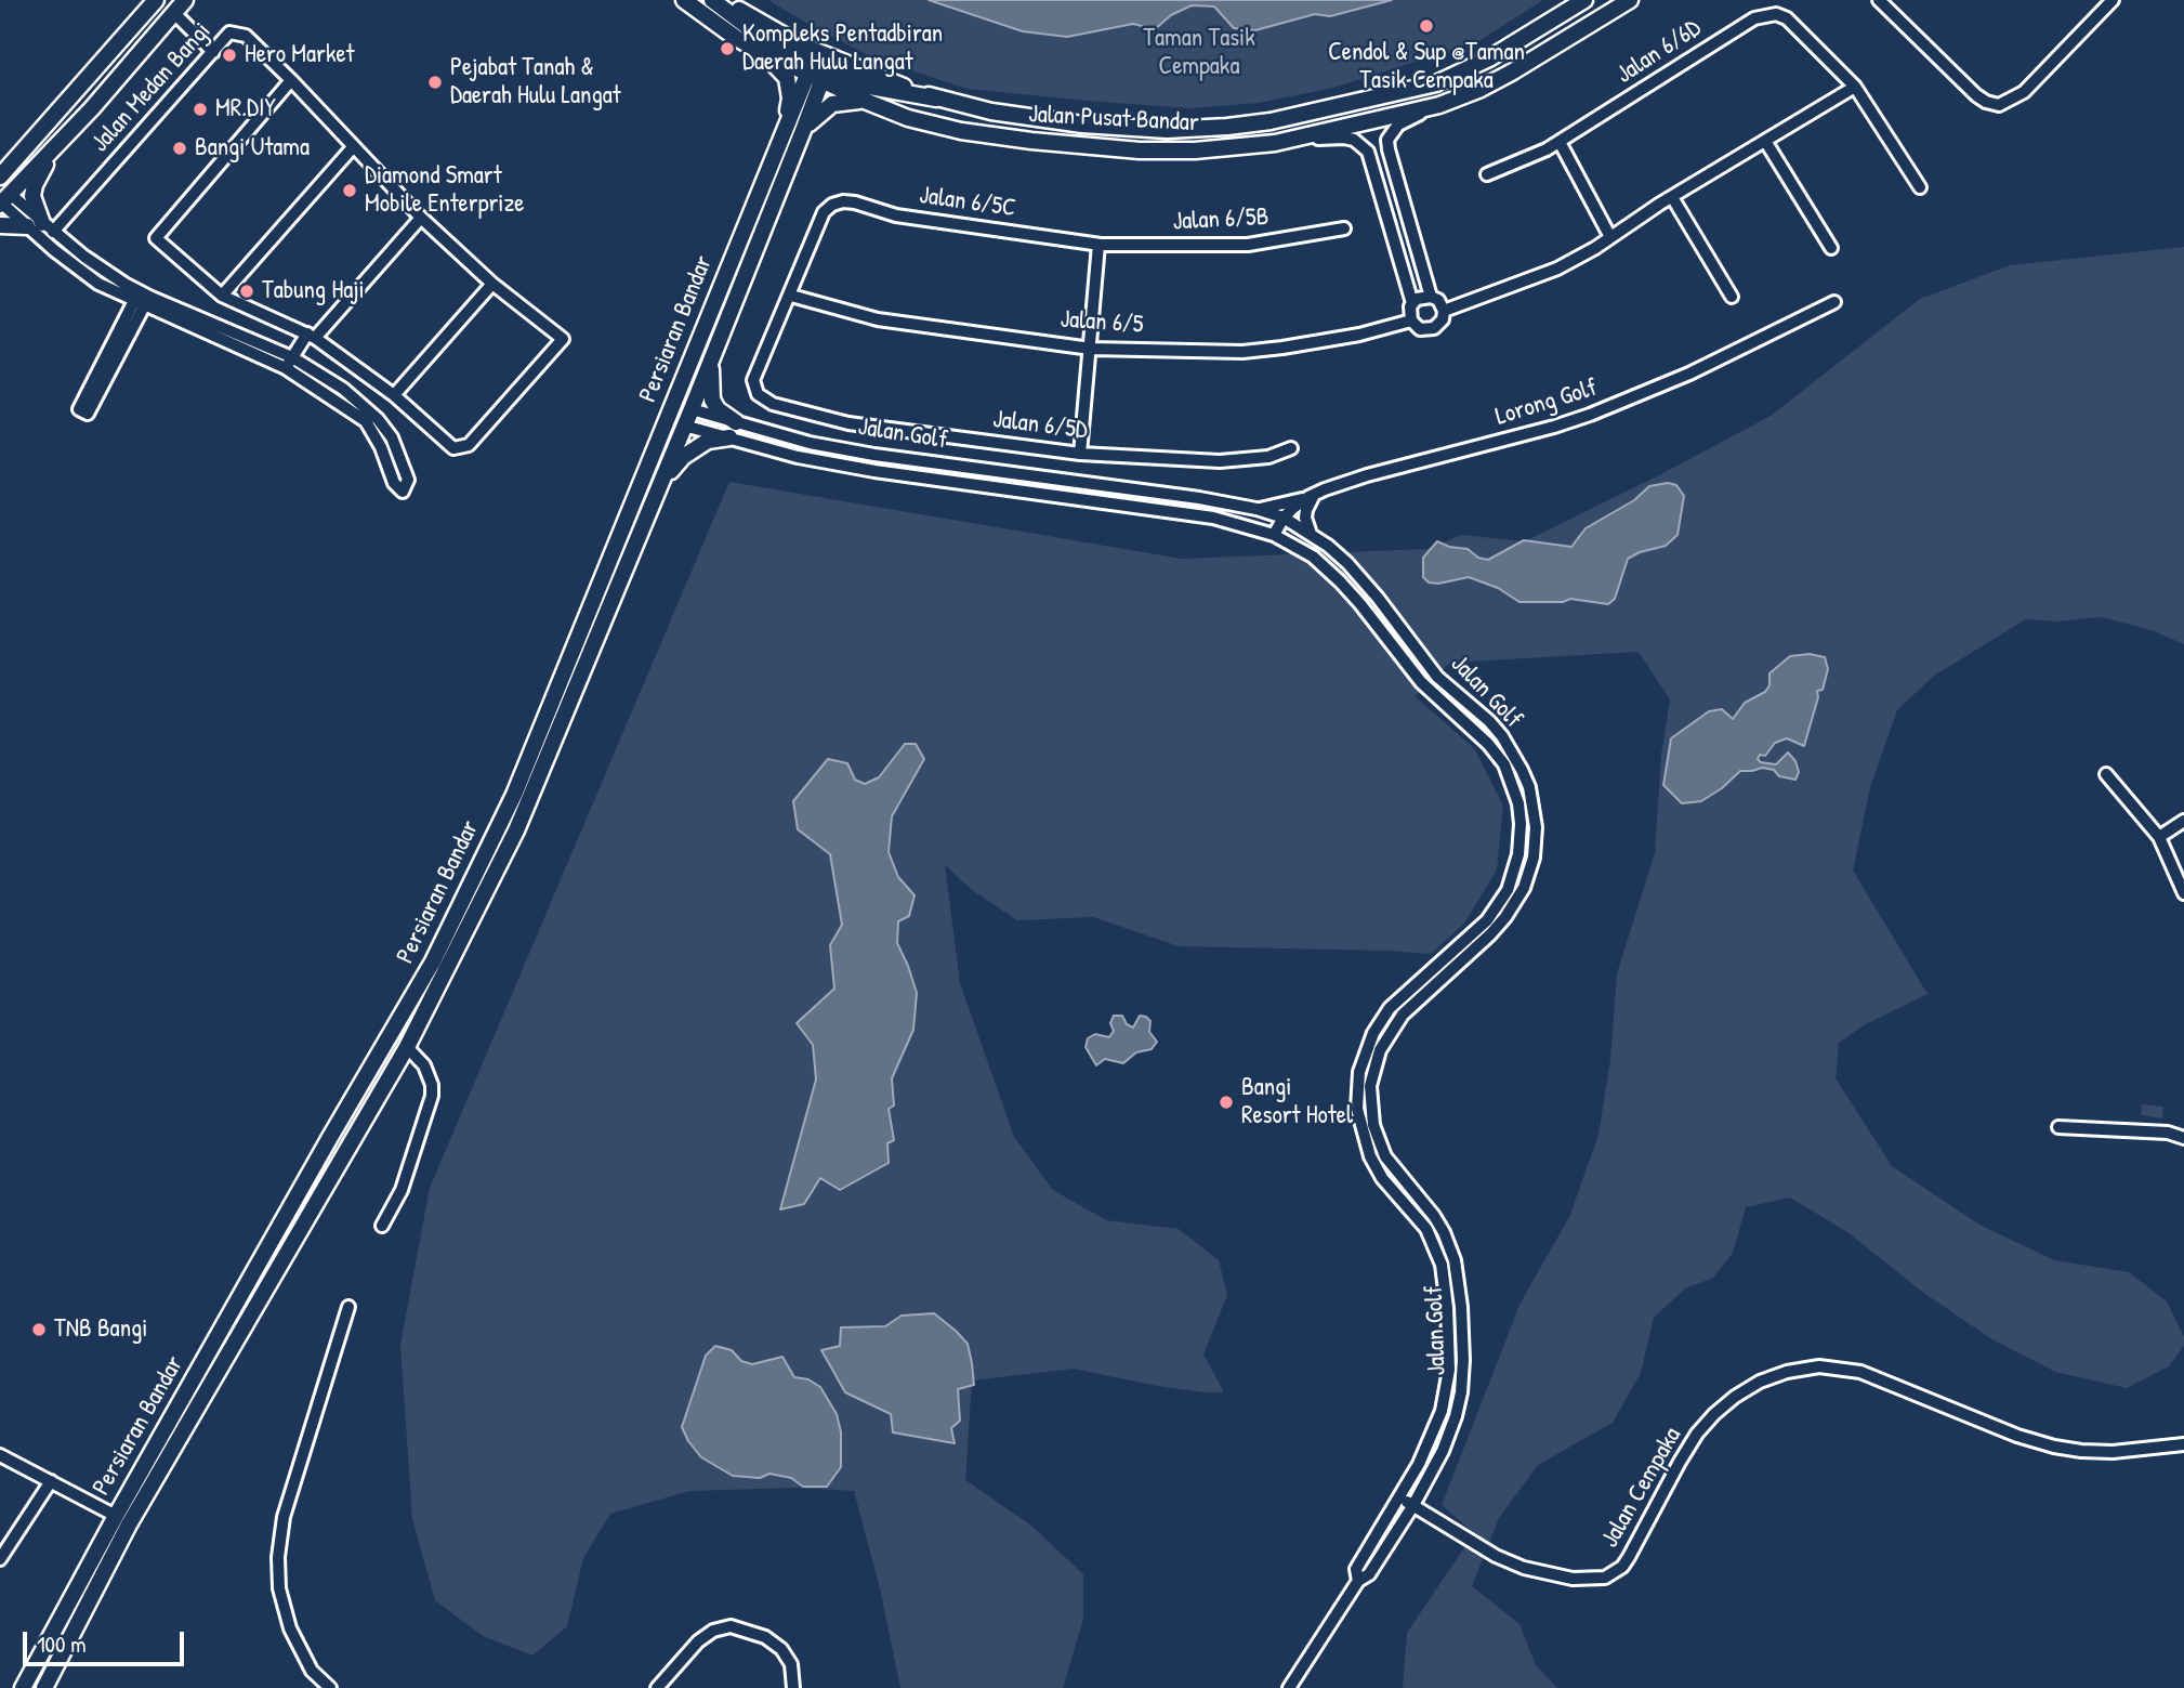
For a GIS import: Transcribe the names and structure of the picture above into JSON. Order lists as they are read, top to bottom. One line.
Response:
{"streets":{"main road":["Jalan Pusat Bandar","Persiaran Bandar"],"street":["Jalan 6/6D","Jalan Medan Bangi","Jalan 6/5C","Jalan 6/5B","Jalan 6/5","Lorong Golf","Jalan 6/5D","Jalan Golf","Jalan Cempaka"]},"crossings":[["Jalan Pusat Bandar","Persiaran Bandar"],["Jalan 6/5C","Jalan 6/5B"],["Jalan 6/5C","Jalan 6/5"],["Jalan 6/5C","Jalan 6/5D"],["Jalan 6/5","Jalan 6/5D"],["Persiaran Bandar","Jalan Golf"],["Lorong Golf","Jalan Golf"],["Jalan Golf","Jalan Cempaka"]],"parks":["Taman Tasik Cempaka"],"places":["Cendol & Sup @Taman Tasik Cempaka","Kompleks Pentadbiran Daerah Hulu Langat","Hero Market","Pejabat Tanah & Daerah Hulu Langat","MR.DIY","Bangi Utama","Diamond Smart Mobile Enterprize","Tabung Haji","Bangi Resort Hotel","TNB Bangi"],"scale_bar":"100 m"}
